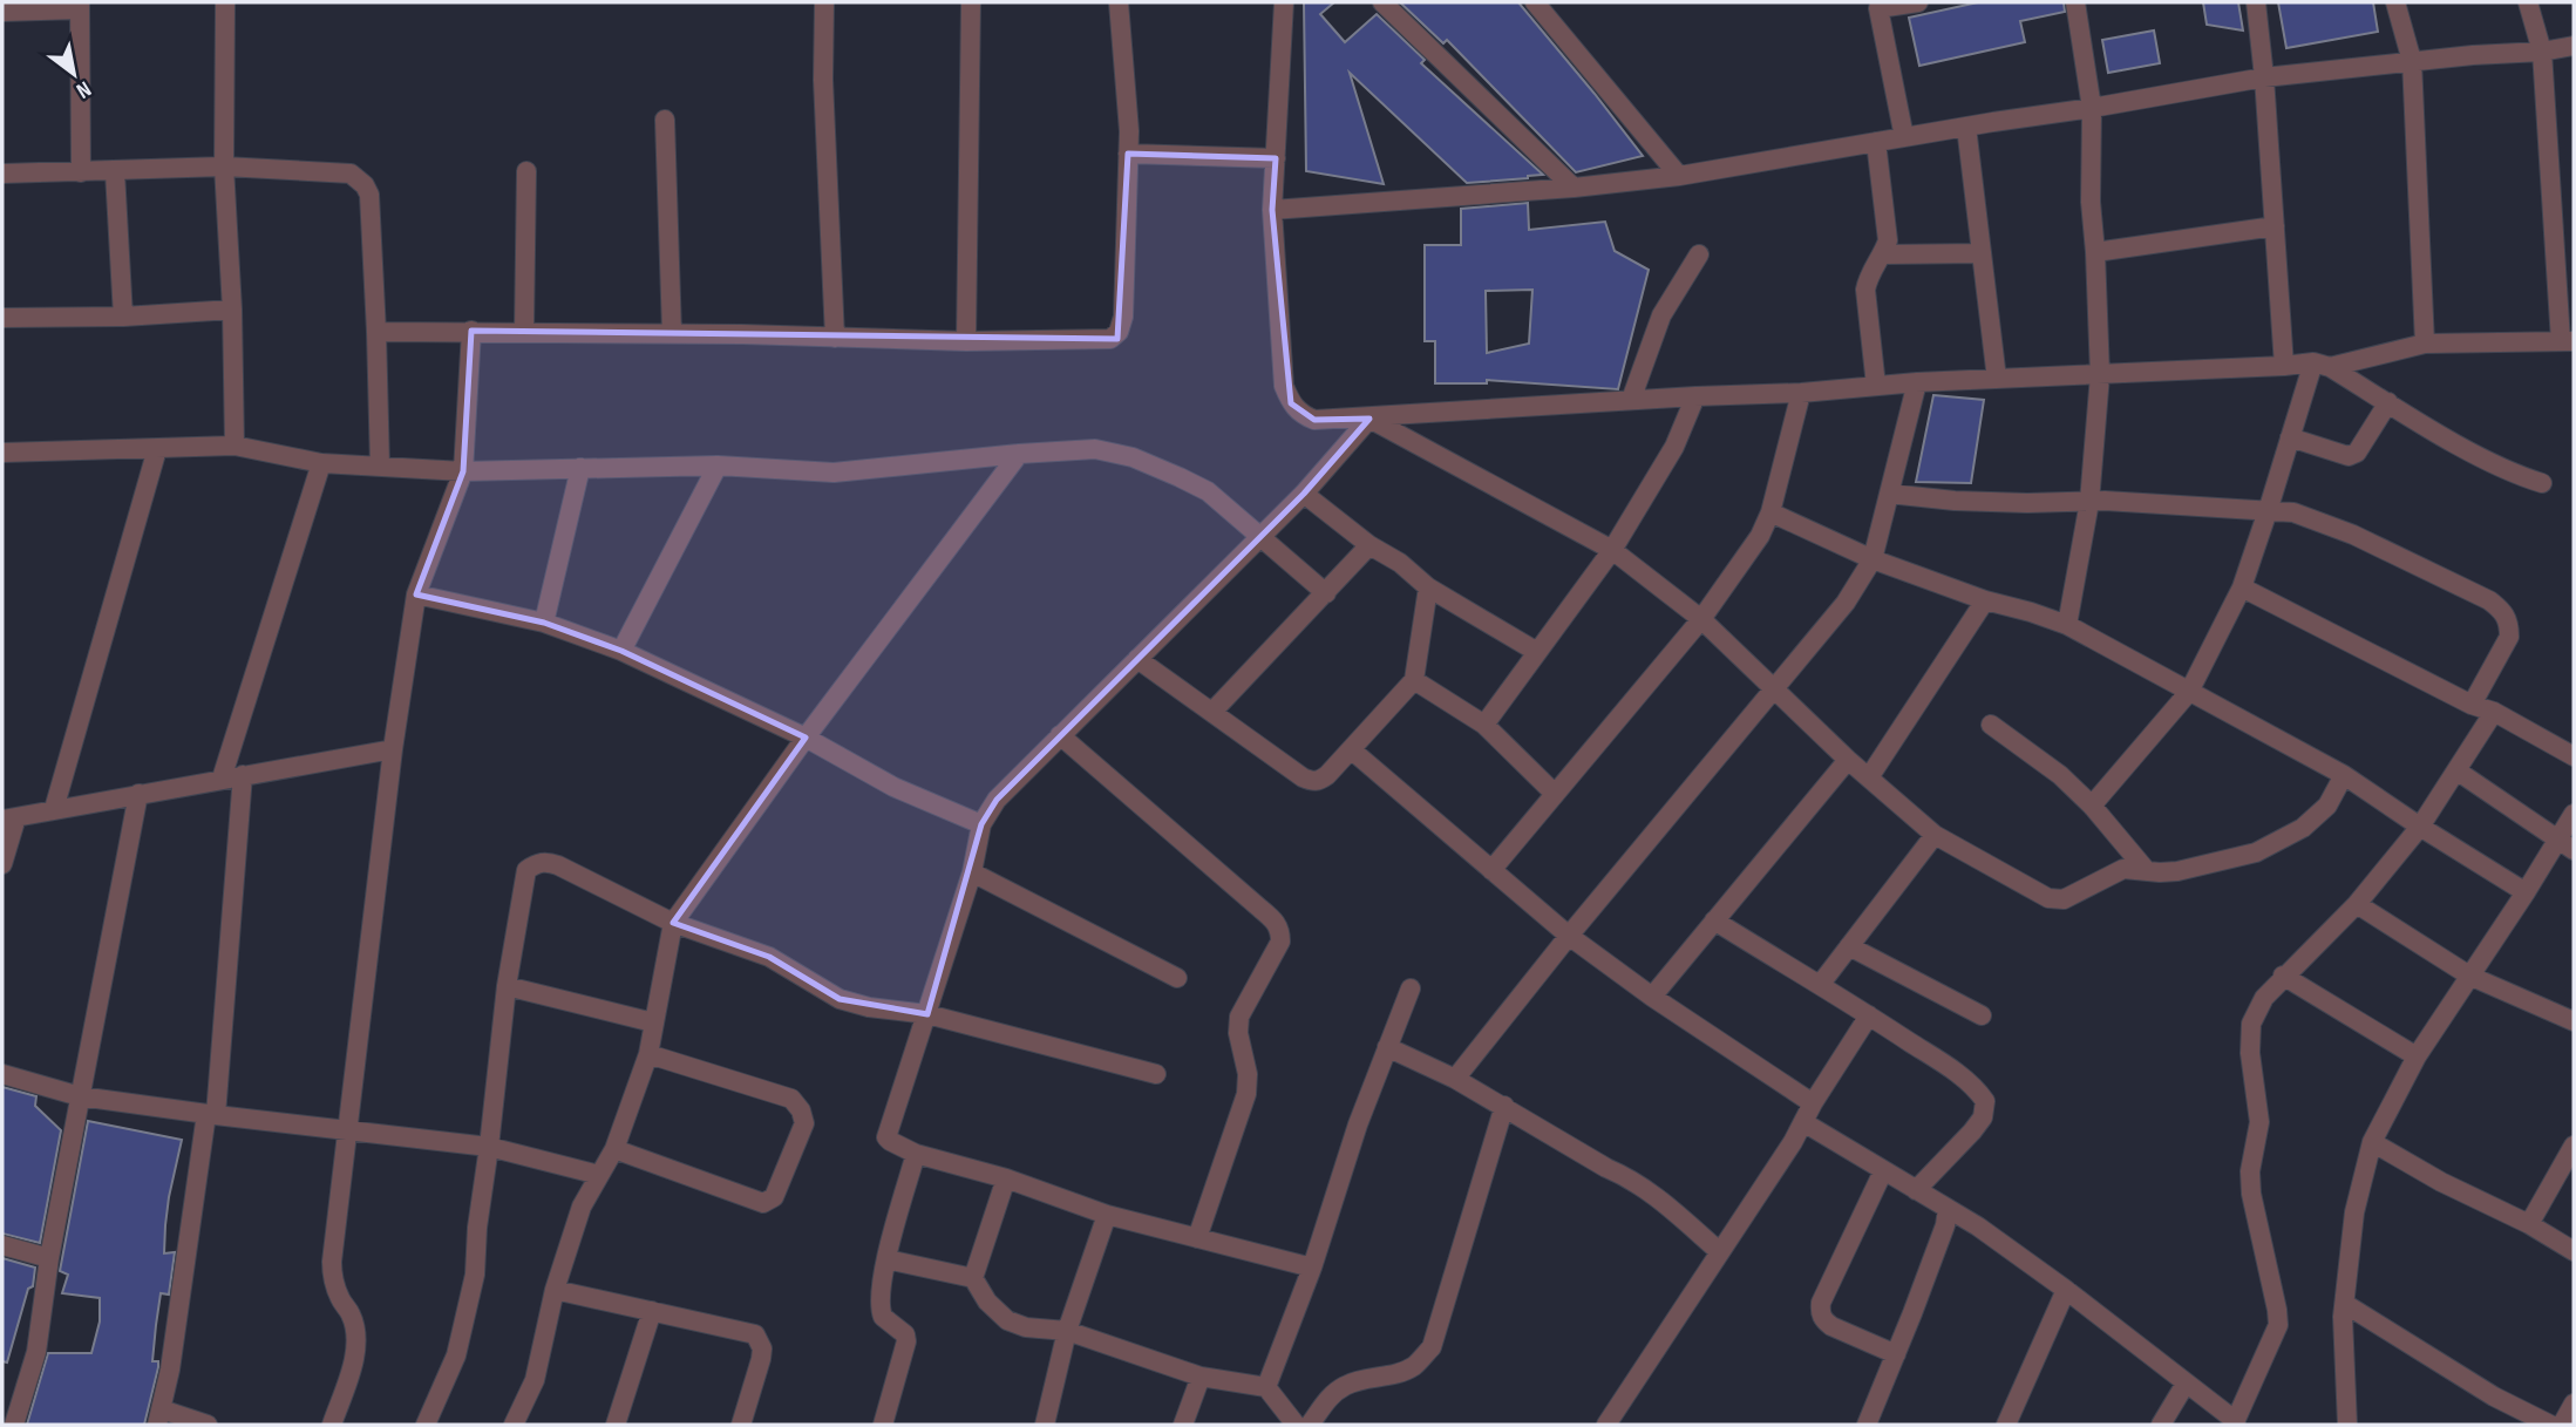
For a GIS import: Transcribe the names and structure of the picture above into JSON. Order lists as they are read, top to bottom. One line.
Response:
{"north":"bottom right"}
